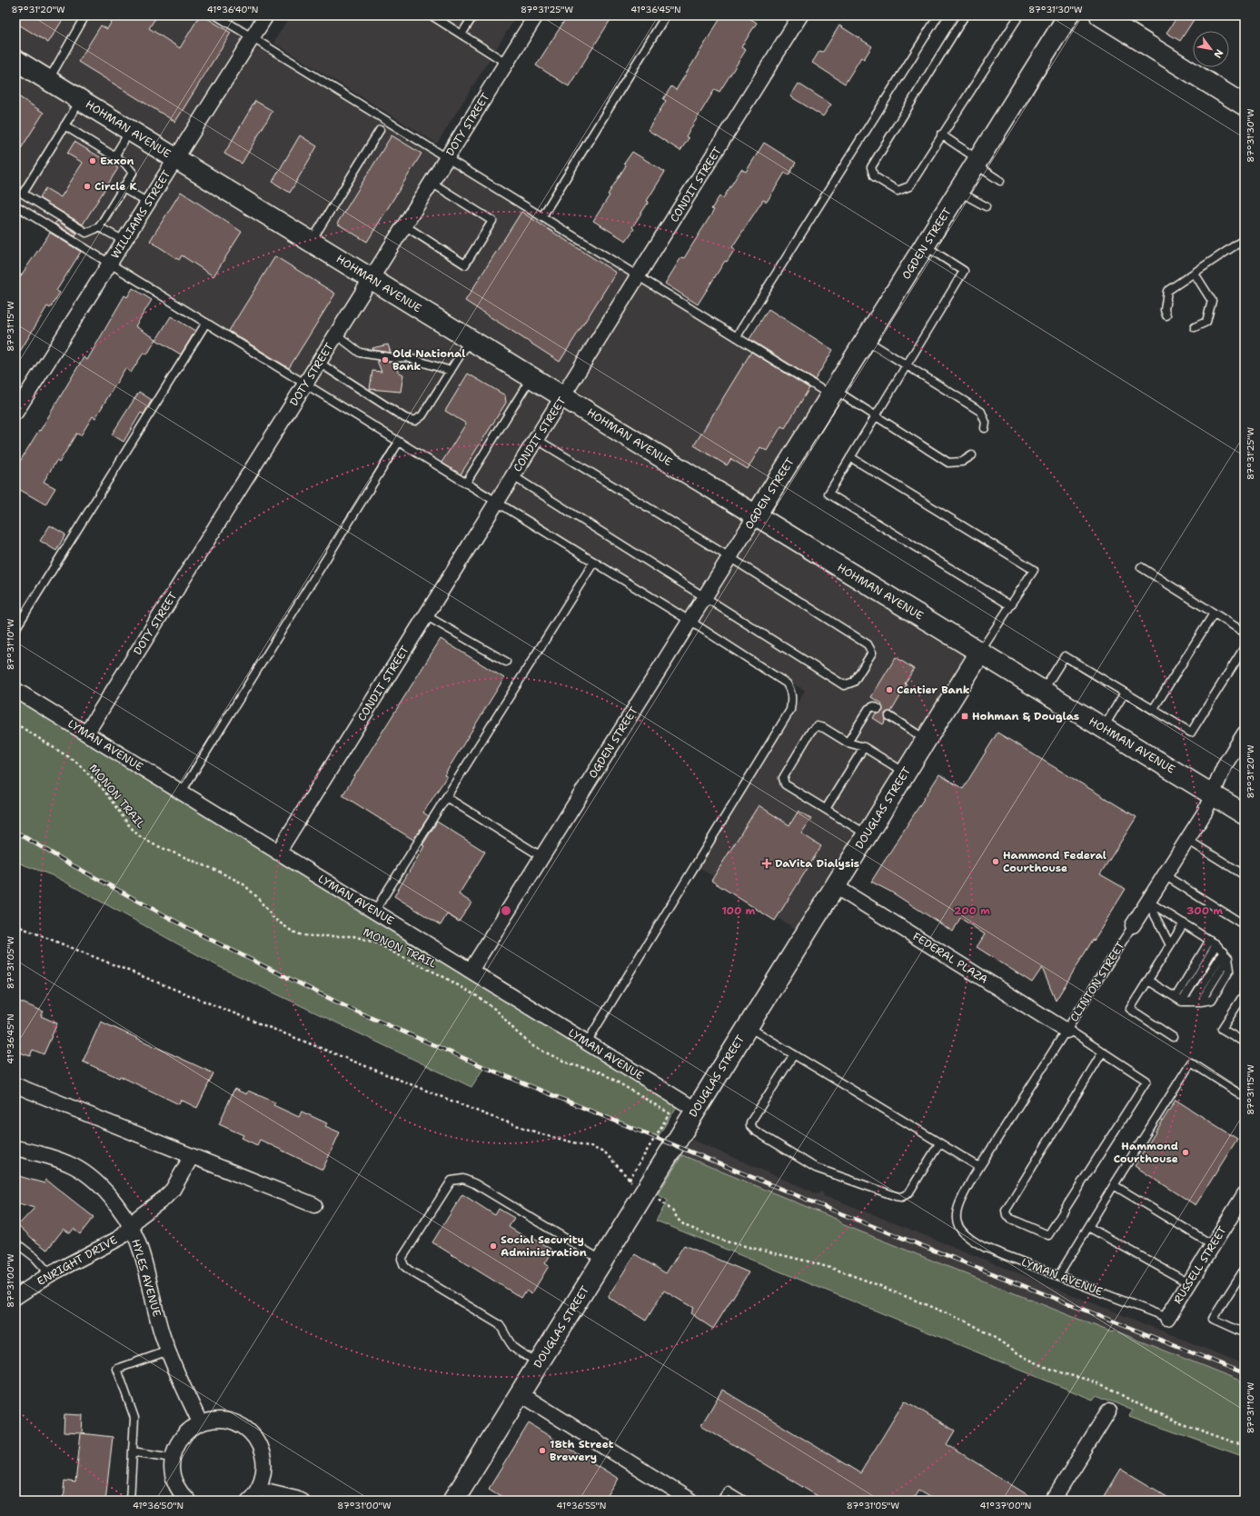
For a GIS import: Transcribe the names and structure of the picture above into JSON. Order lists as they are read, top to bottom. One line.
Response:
{"streets":{"street":["DOTY STREET","HOHMAN AVENUE","CONDIT STREET","WILLIAMS STREET","OGDEN STREET","LYMAN AVENUE","DOUGLAS STREET","FEDERAL PLAZA","CLINTON STREET","ENRIGHT DRIVE","RUSSELL STREET","HYLES AVENUE"],"path":["MONON TRAIL"]},"crossings":[["DOTY STREET","HOHMAN AVENUE"],["DOTY STREET","LYMAN AVENUE"],["HOHMAN AVENUE","CONDIT STREET"],["HOHMAN AVENUE","WILLIAMS STREET"],["HOHMAN AVENUE","OGDEN STREET"],["HOHMAN AVENUE","DOUGLAS STREET"],["HOHMAN AVENUE","CLINTON STREET"],["CONDIT STREET","LYMAN AVENUE"],["OGDEN STREET","LYMAN AVENUE"],["LYMAN AVENUE","DOUGLAS STREET"],["LYMAN AVENUE","CLINTON STREET"],["LYMAN AVENUE","RUSSELL STREET"],["DOUGLAS STREET","FEDERAL PLAZA"],["FEDERAL PLAZA","CLINTON STREET"],["ENRIGHT DRIVE","HYLES AVENUE"]],"places":{"other":["Exxon","Circle K","Old National Bank","Centier Bank","Hammond Federal Courthouse","Hammond Courthouse","Social Security Administration","18th Street Brewery"],"transit":["Hohman & Douglas"],"health":["DaVita Dialysis"]},"north":"bottom right","coordinates":["87°31'20\"W","41°36'40\"N","87°31'25\"W","41°36'45\"N","87°31'30\"W","87°31'15\"W","87°31'10\"W","87°31'05\"W","87°31'00\"W","41°36'50\"N","41°36'55\"N","41°37'00\"N"],"rings":["100 m","200 m","300 m"]}
